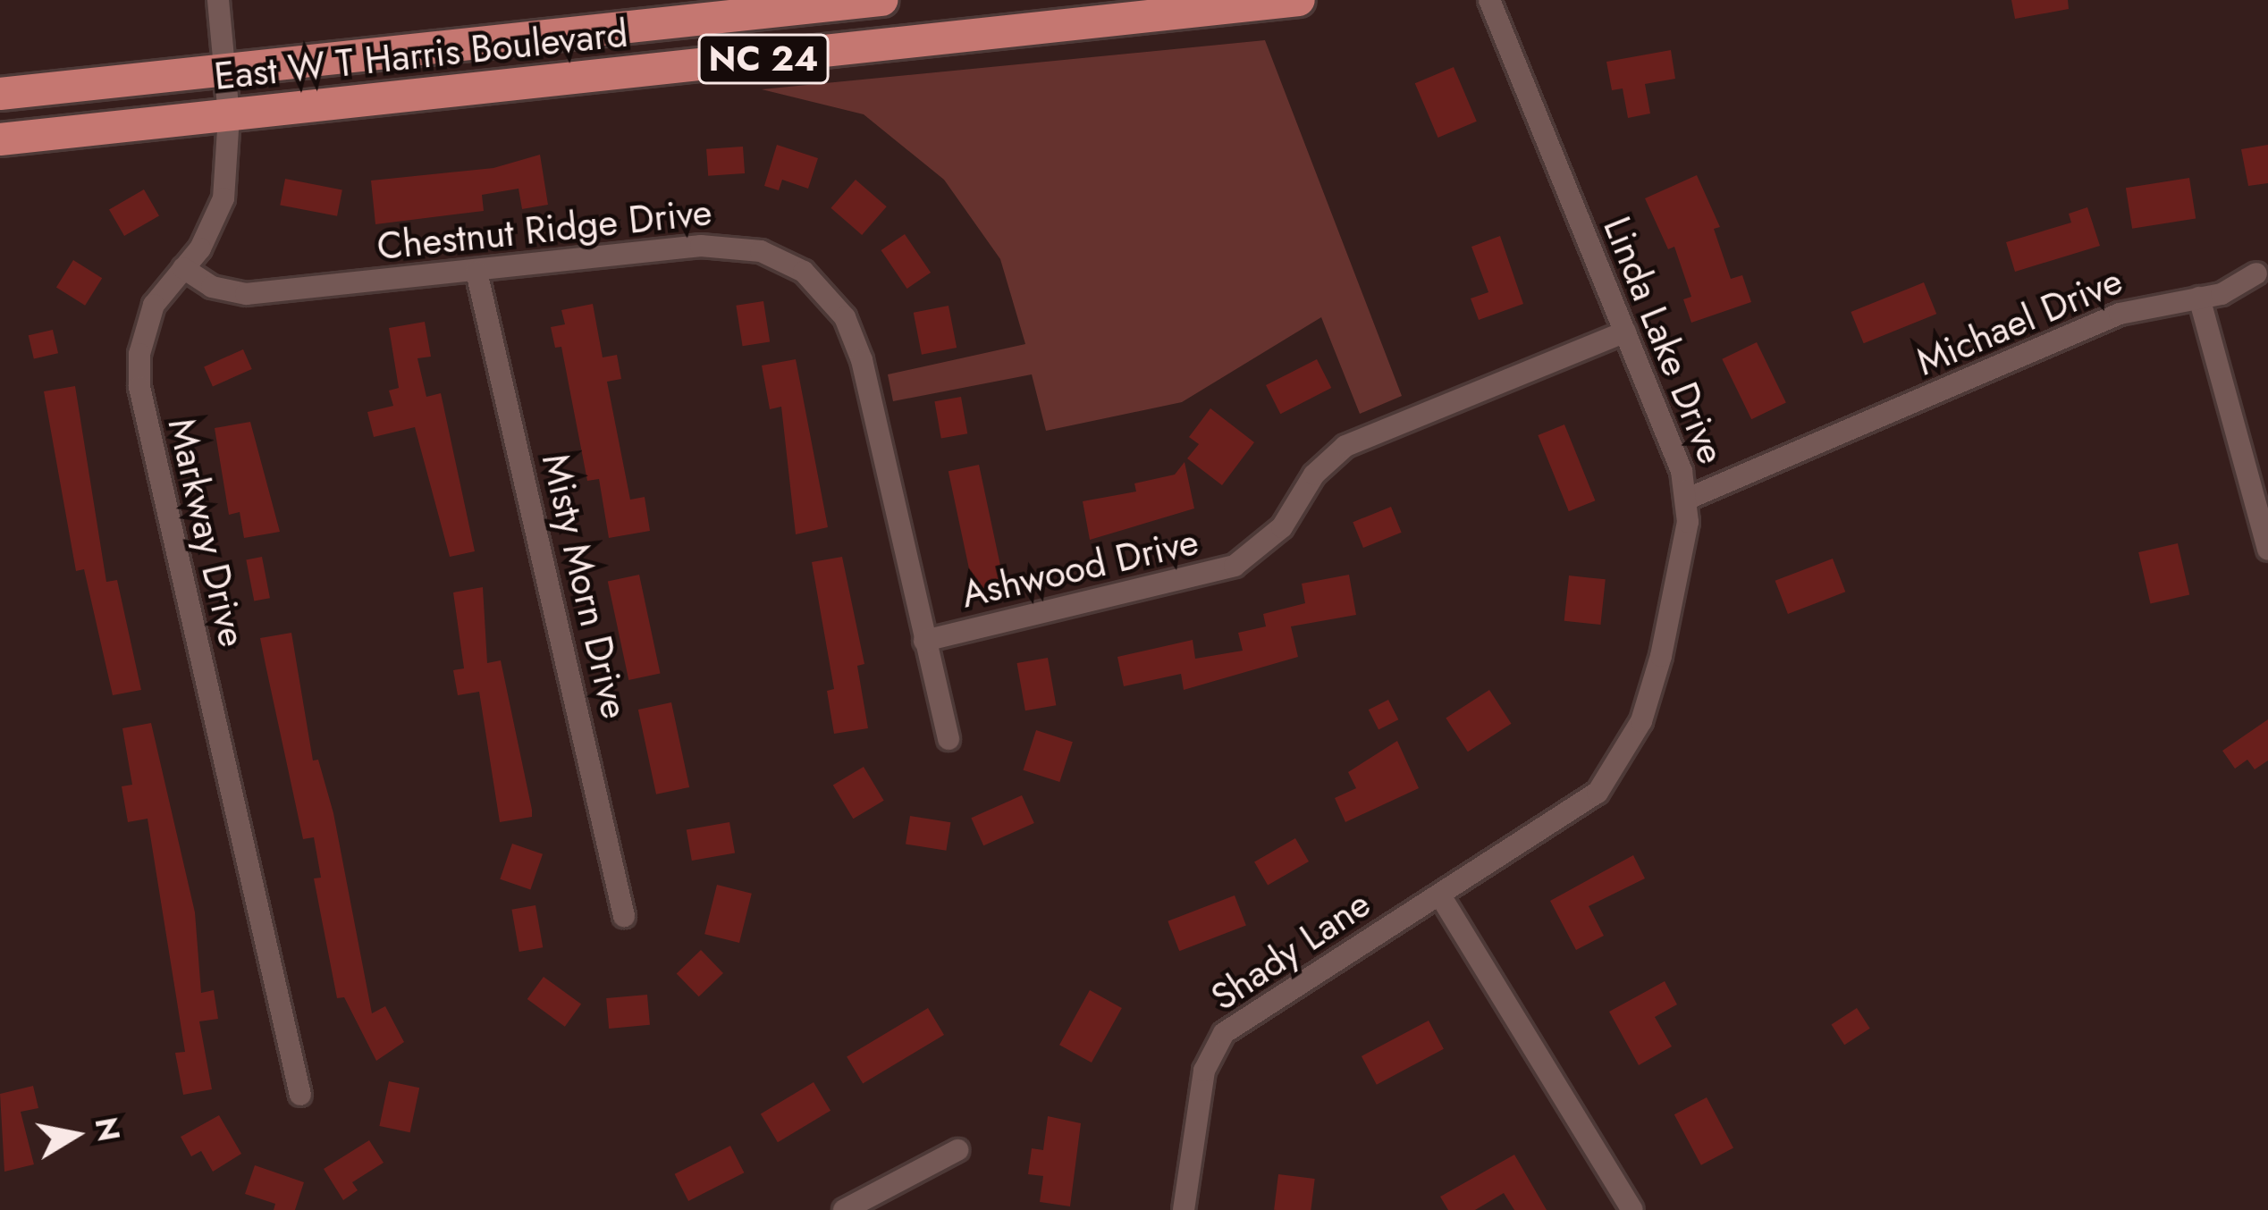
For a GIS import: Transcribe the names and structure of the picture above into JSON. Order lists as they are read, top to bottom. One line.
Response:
{"streets":{"main road":["East W T Harris Boulevard","NC 24"],"street":["Chestnut Ridge Drive","Michael Drive","Linda Lake Drive","Markway Drive","Ashwood Drive","Misty Morn Drive","Shady Lane"]},"crossings":[["East W T Harris Boulevard","Markway Drive"],["Chestnut Ridge Drive","Markway Drive"],["Chestnut Ridge Drive","Ashwood Drive"],["Chestnut Ridge Drive","Misty Morn Drive"],["Michael Drive","Linda Lake Drive"],["Linda Lake Drive","Ashwood Drive"],["Linda Lake Drive","Shady Lane"]],"north":"right"}
